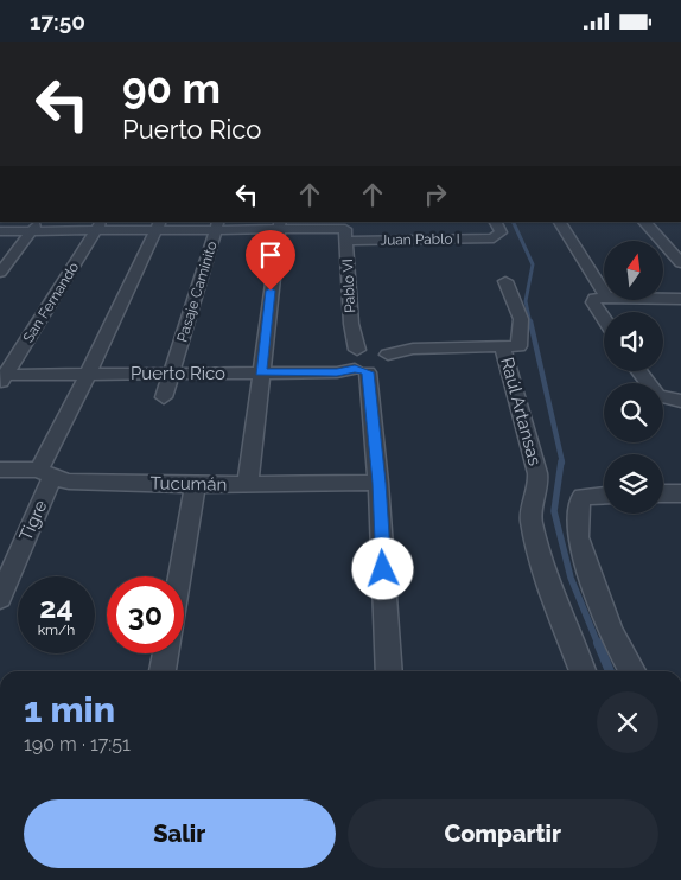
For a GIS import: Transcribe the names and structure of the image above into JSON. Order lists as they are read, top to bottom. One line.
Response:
{"streets":{"street":["Juan Pablo I","Pablo VI","Pasaje Caminito","San Fernando","Puerto Rico","Raúl Artansas","Tucumán","Tigre"]},"crossings":[["Juan Pablo I","Pablo VI"],["Juan Pablo I","Pasaje Caminito"],["Juan Pablo I","San Fernando"],["Juan Pablo I","Tigre"],["Pablo VI","Puerto Rico"],["Pasaje Caminito","Puerto Rico"],["San Fernando","Puerto Rico"],["Puerto Rico","Tigre"],["Tucumán","Tigre"]],"north":"top","page":{"status":"17:50","turn":["90 m","Puerto Rico"],"speed":"24 km/h","limit":"30","heading":["1 min","190 m · 17:51"],"buttons":["Salir","Compartir"]}}
